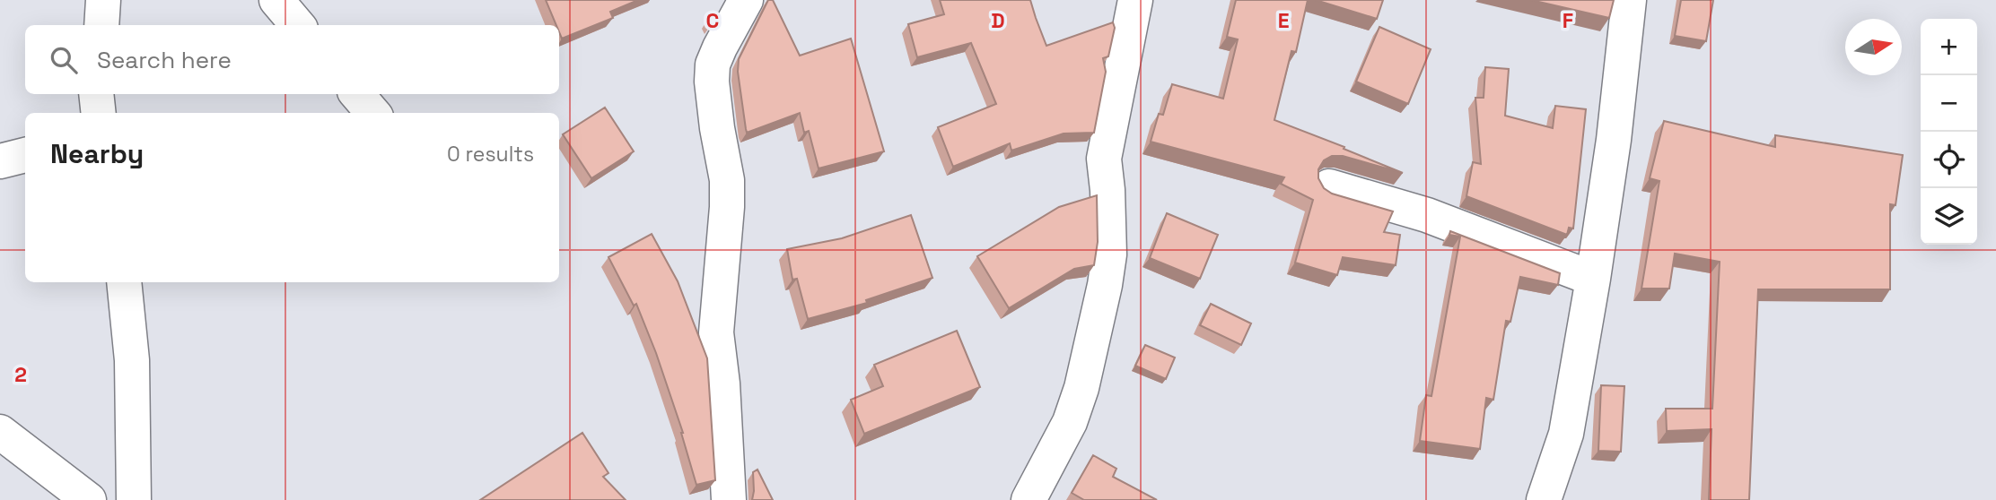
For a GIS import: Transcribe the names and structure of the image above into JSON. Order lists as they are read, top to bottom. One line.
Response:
{"north":"right","page":{"map_buttons":["+","−"],"search":"Search here","heading":["Nearby","0 results"]},"grid":{"columns":["C","D","E","F"],"rows":["2"]}}
